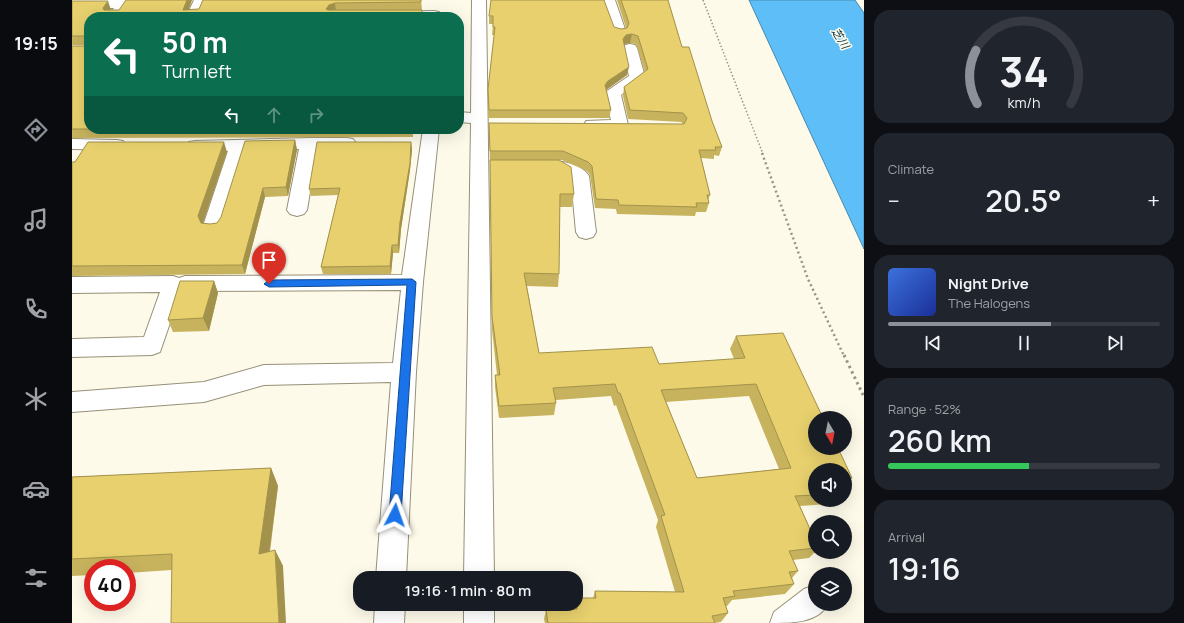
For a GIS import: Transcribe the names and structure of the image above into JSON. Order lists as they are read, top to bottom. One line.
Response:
{"water":["芝川"],"north":"bottom","page":{"tabs":"19:15","turn":["50 m","Turn left"],"tile":["Climate",["Range · 52%","260 km"],["Arrival","19:16"]],"heat":["−","20.5°","+"],"song":["Night Drive","The Halogens"],"limit":"40","trip":"19:16 · 1 min · 80 m","gauge":["34","km/h"]}}
